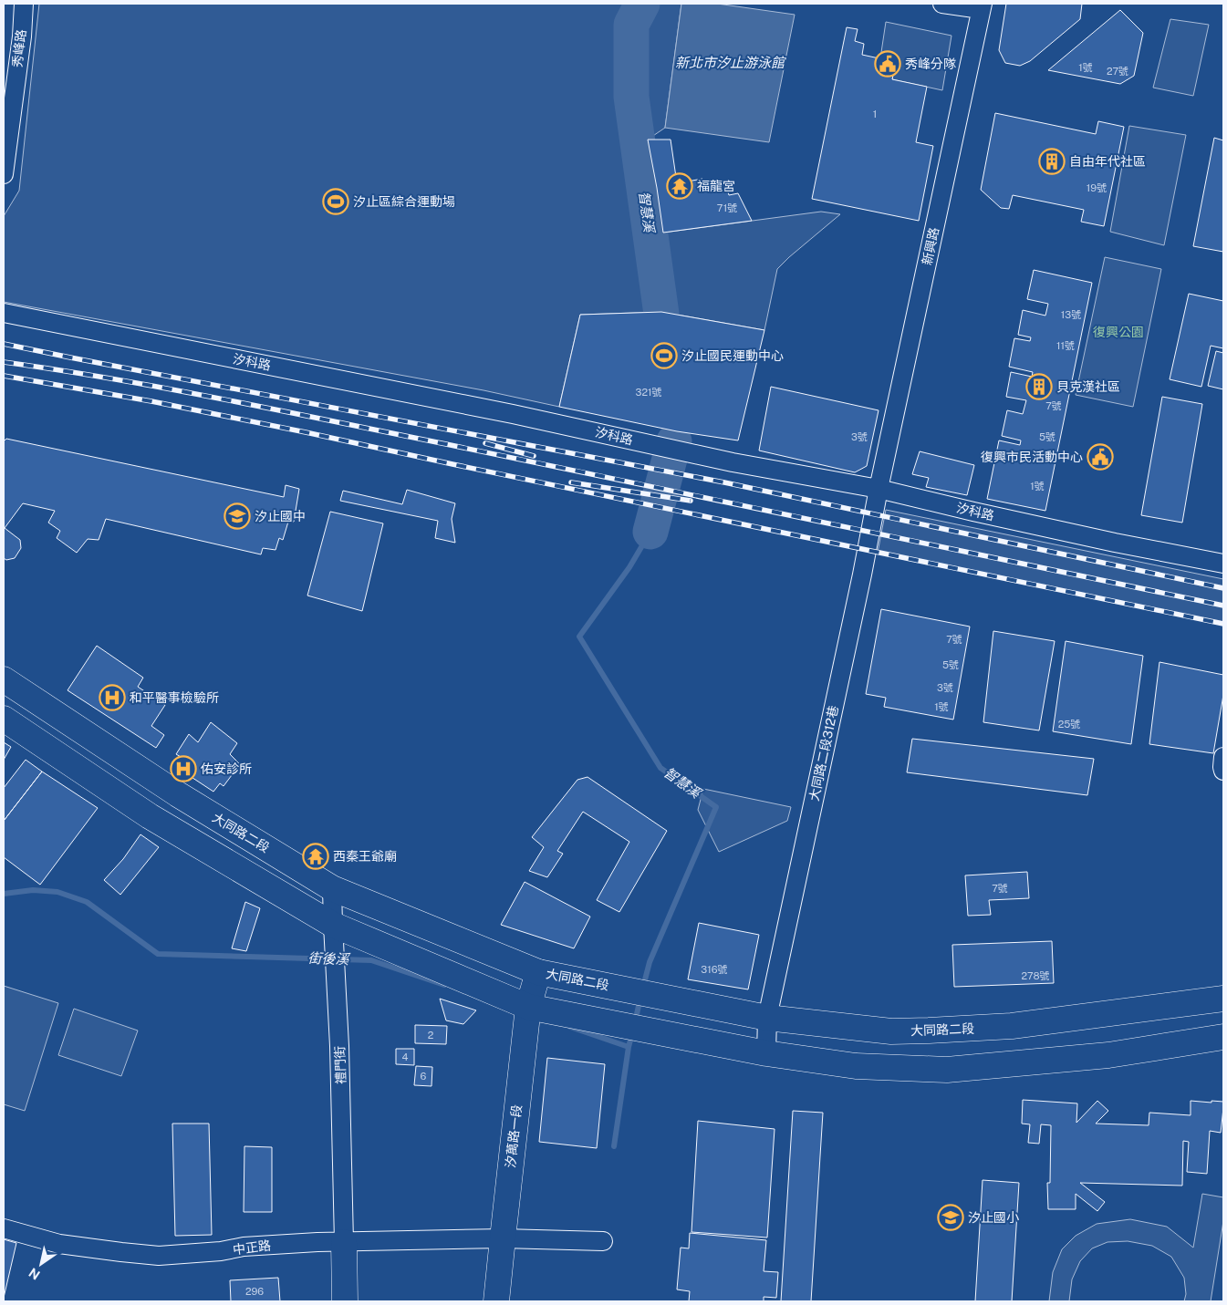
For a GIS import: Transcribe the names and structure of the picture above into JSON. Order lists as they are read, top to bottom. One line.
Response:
{"streets":{"main road":["大同路二段","汐萬路一段"],"street":["秀峰路","新興路","汐科路","大同路二段312巷","禮門街","中正路"]},"crossings":[["新興路","汐科路"],["新興路","大同路二段312巷"],["汐科路","大同路二段312巷"],["大同路二段312巷","大同路二段"],["大同路二段","禮門街"],["大同路二段","汐萬路一段"],["禮門街","中正路"],["汐萬路一段","中正路"]],"water":["新北市汐止游泳館","智慧溪","街後溪"],"parks":["復興公園"],"places":{"public building":["秀峰分隊","復興市民活動中心"],"building":["自由年代社區","貝克漢社區"],"temple":["福龍宮","西秦王爺廟"],"sports":["汐止區綜合運動場","汐止國民運動中心"],"school or university":["汐止國中","汐止國小"],"hospital":["和平醫事檢驗所","佑安診所"]},"house_numbers":["1號","27號","1","19號","71號","13號","11號","321號","7號","3號","5號","1號","7號","5號","3號","1號","25號","7號","316號","278號","2","4","6","296"],"north":"bottom left"}
